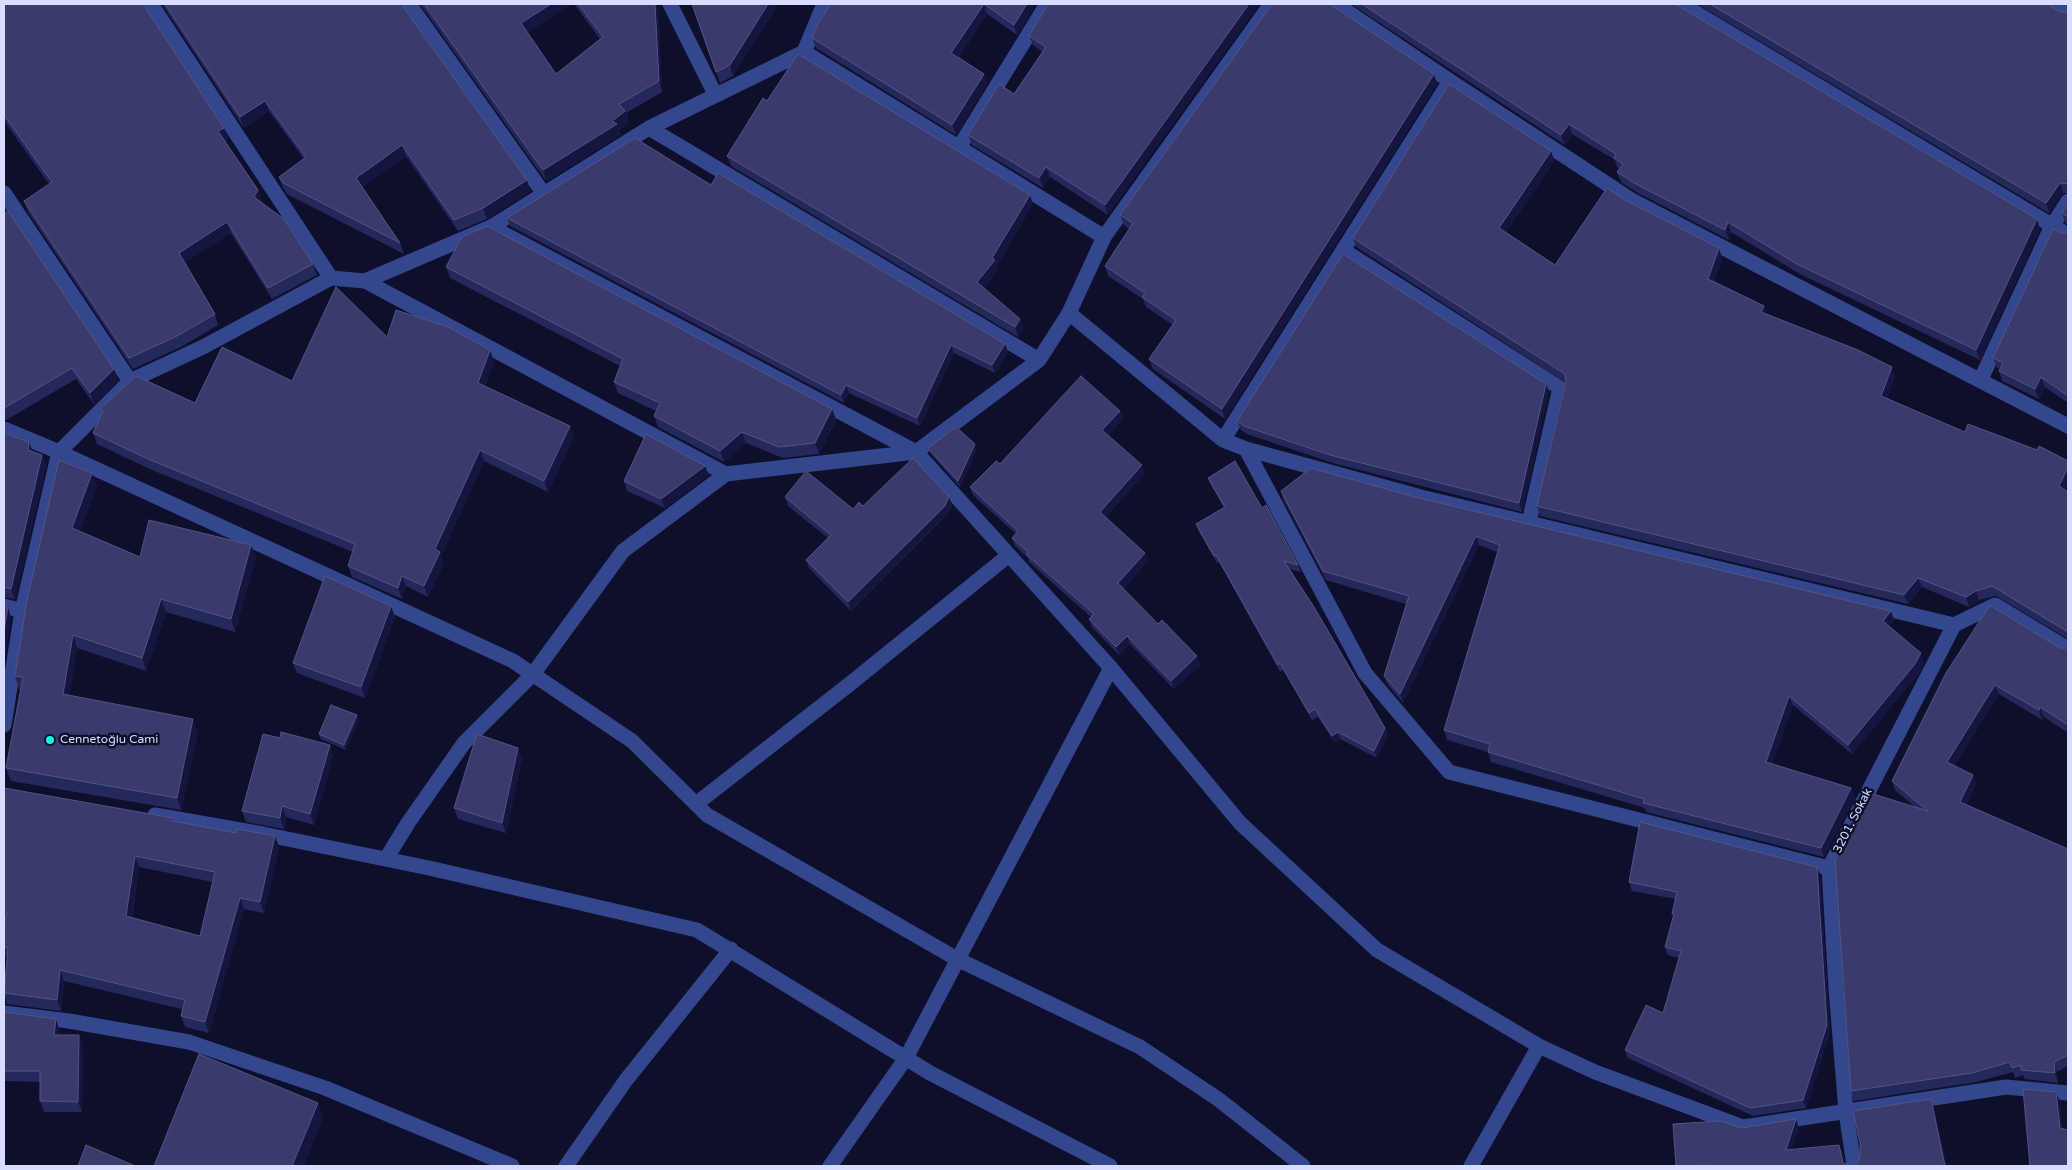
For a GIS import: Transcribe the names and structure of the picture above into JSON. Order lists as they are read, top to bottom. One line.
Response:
{"streets":{"street":["3201. Sokak"]},"places":["Cennetoğlu Cami"]}
